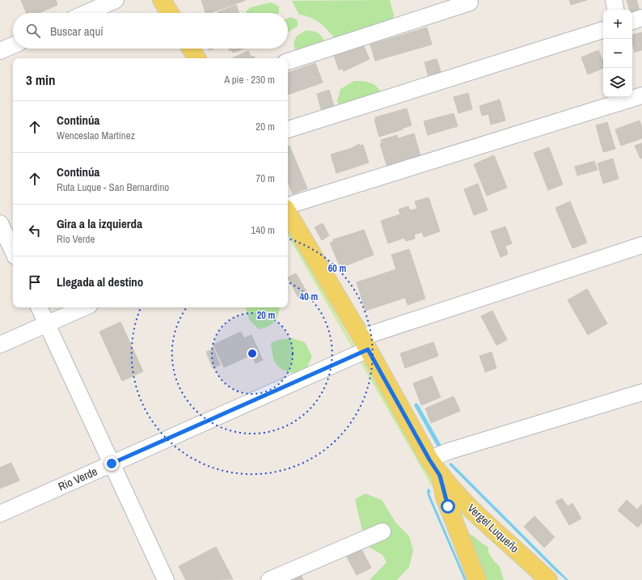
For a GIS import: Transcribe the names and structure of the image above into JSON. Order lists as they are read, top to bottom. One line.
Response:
{"streets":{"main road":["Vergel Luqueño"],"street":["Rio Verde"]},"page":{"map_buttons":["+","−"],"search":"Buscar aquí","heading":["3 min","A pie · 230 m"],"list":[["Continúa","Wenceslao Martínez","20 m"],["Continúa","Ruta Luque - San Bernardino","70 m"],["Gira a la izquierda","Rio Verde","140 m"],"Llegada al destino"]},"rings":["60 m","40 m","20 m"]}
